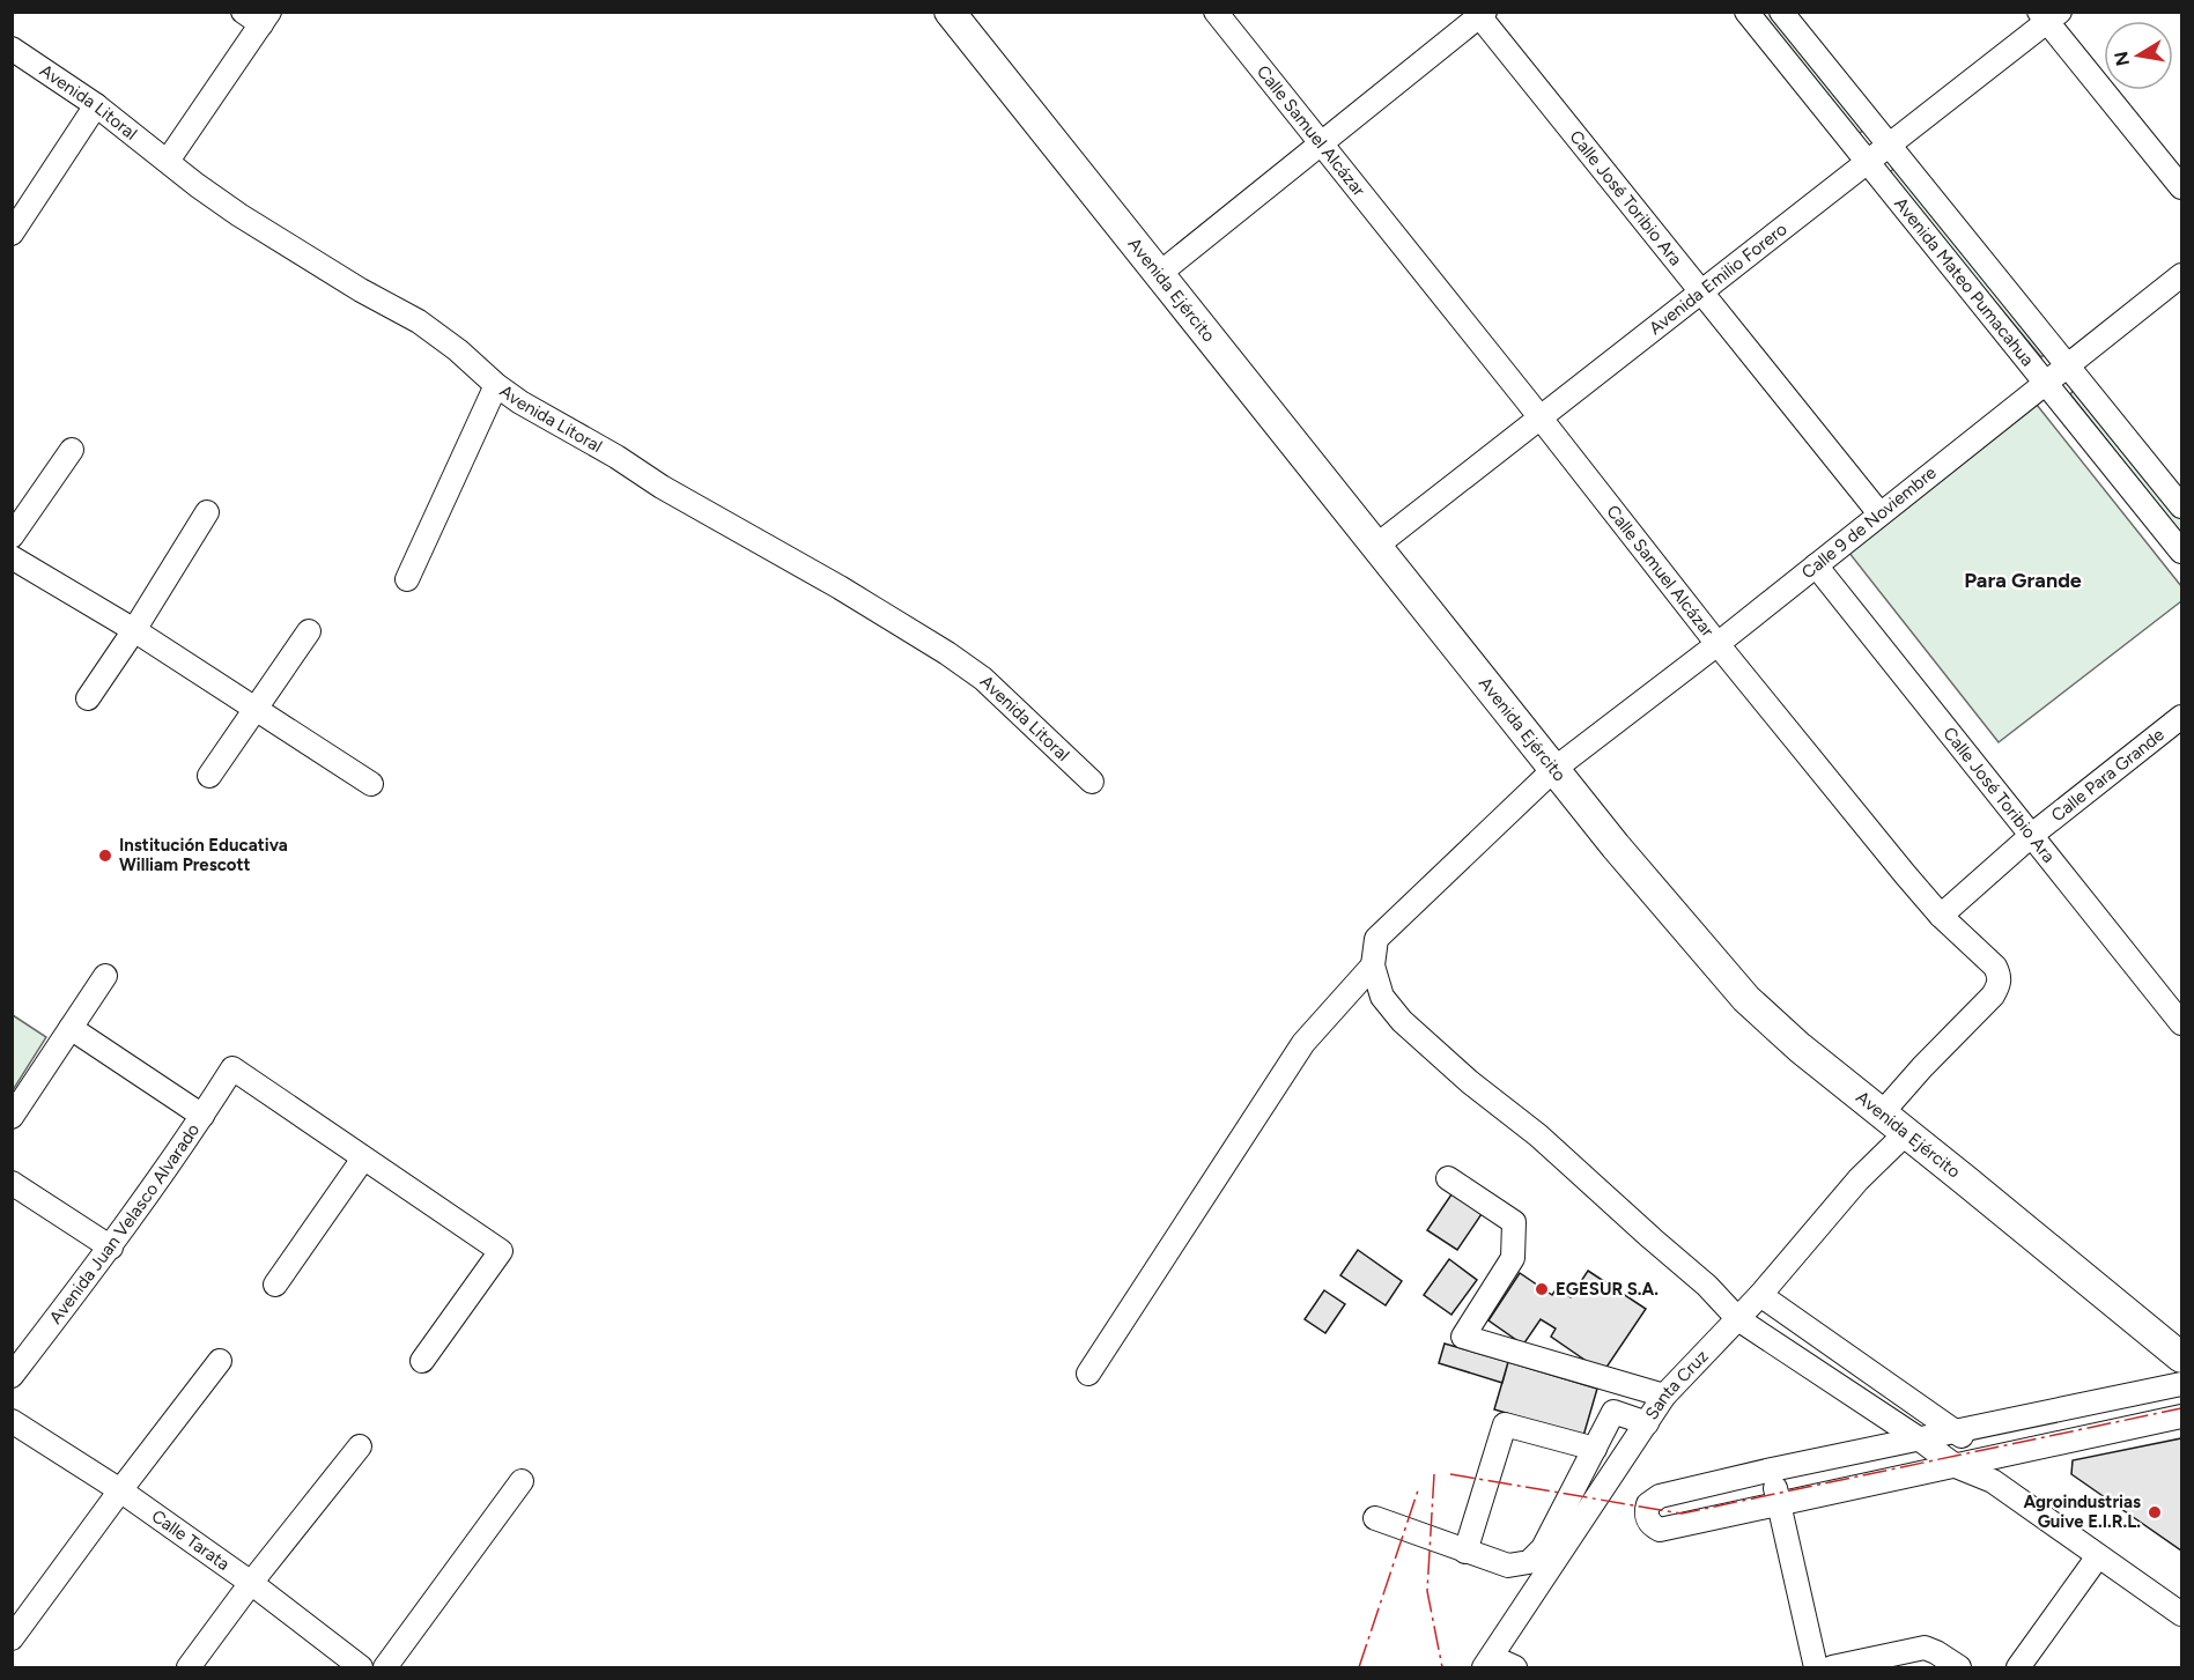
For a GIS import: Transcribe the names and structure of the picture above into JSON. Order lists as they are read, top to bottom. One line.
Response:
{"streets":{"main road":["Avenida Ejército"],"street":["Avenida Litoral","Calle Samuel Alcázar","Calle José Toribio Ara","Avenida Emilio Forero","Avenida Mateo Pumacahua","Calle 9 de Noviembre","Calle Para Grande","Avenida Juan Velasco Alvarado","Santa Cruz","Calle Tarata"]},"crossings":[["Calle Samuel Alcázar","Avenida Emilio Forero"],["Calle Samuel Alcázar","Avenida Ejército"],["Calle Samuel Alcázar","Calle 9 de Noviembre"],["Calle Samuel Alcázar","Calle Para Grande"],["Calle José Toribio Ara","Avenida Emilio Forero"],["Calle José Toribio Ara","Calle 9 de Noviembre"],["Calle José Toribio Ara","Calle Para Grande"],["Avenida Emilio Forero","Avenida Mateo Pumacahua"],["Avenida Emilio Forero","Avenida Ejército"],["Avenida Mateo Pumacahua","Calle 9 de Noviembre"],["Avenida Ejército","Calle 9 de Noviembre"],["Avenida Ejército","Santa Cruz"]],"districts":["Para Grande"],"places":["Institución Educativa William Prescott","EGESUR S.A.","Agroindustrias Guive E.I.R.L."],"north":"left"}
